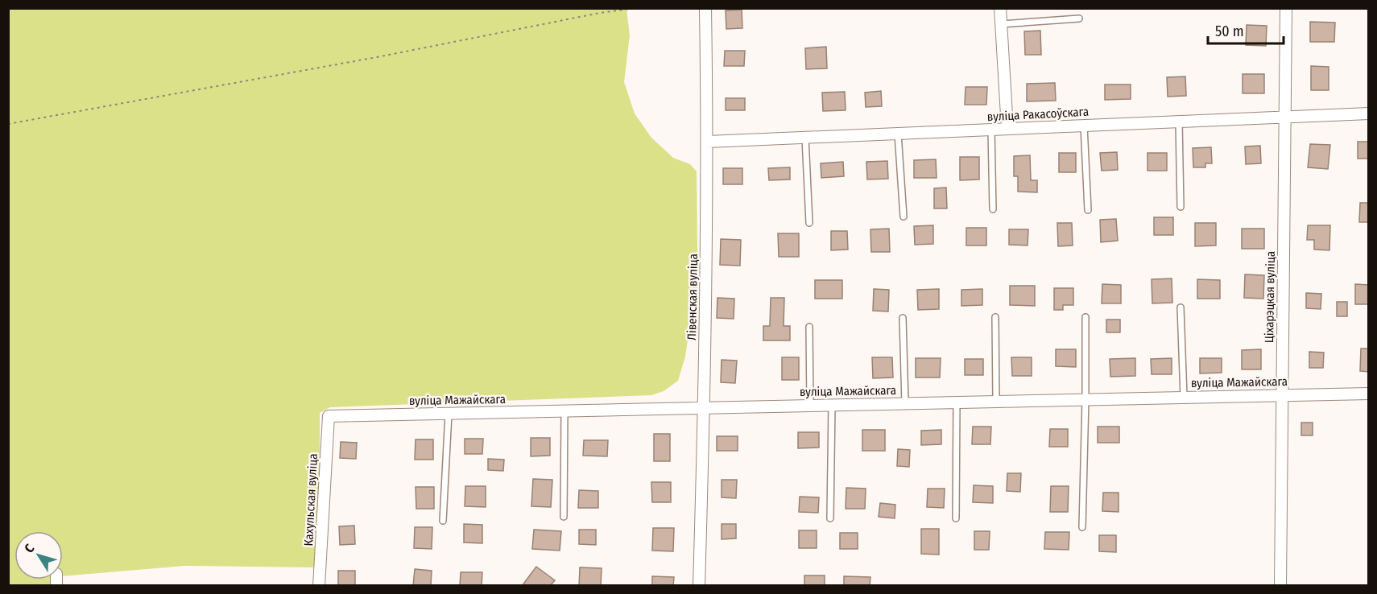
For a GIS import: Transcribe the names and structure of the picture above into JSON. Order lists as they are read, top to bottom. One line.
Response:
{"streets":{"street":["вуліца Ракасоўскага","Лівенская вуліца","Ціхарэцкая вуліца","вуліца Мажайскага","Кахульская вуліца"]},"crossings":[["вуліца Ракасоўскага","Лівенская вуліца"],["вуліца Ракасоўскага","Ціхарэцкая вуліца"],["Лівенская вуліца","вуліца Мажайскага"],["Ціхарэцкая вуліца","вуліца Мажайскага"],["вуліца Мажайскага","Кахульская вуліца"]],"scale_bar":"50 m","north":"top left"}
